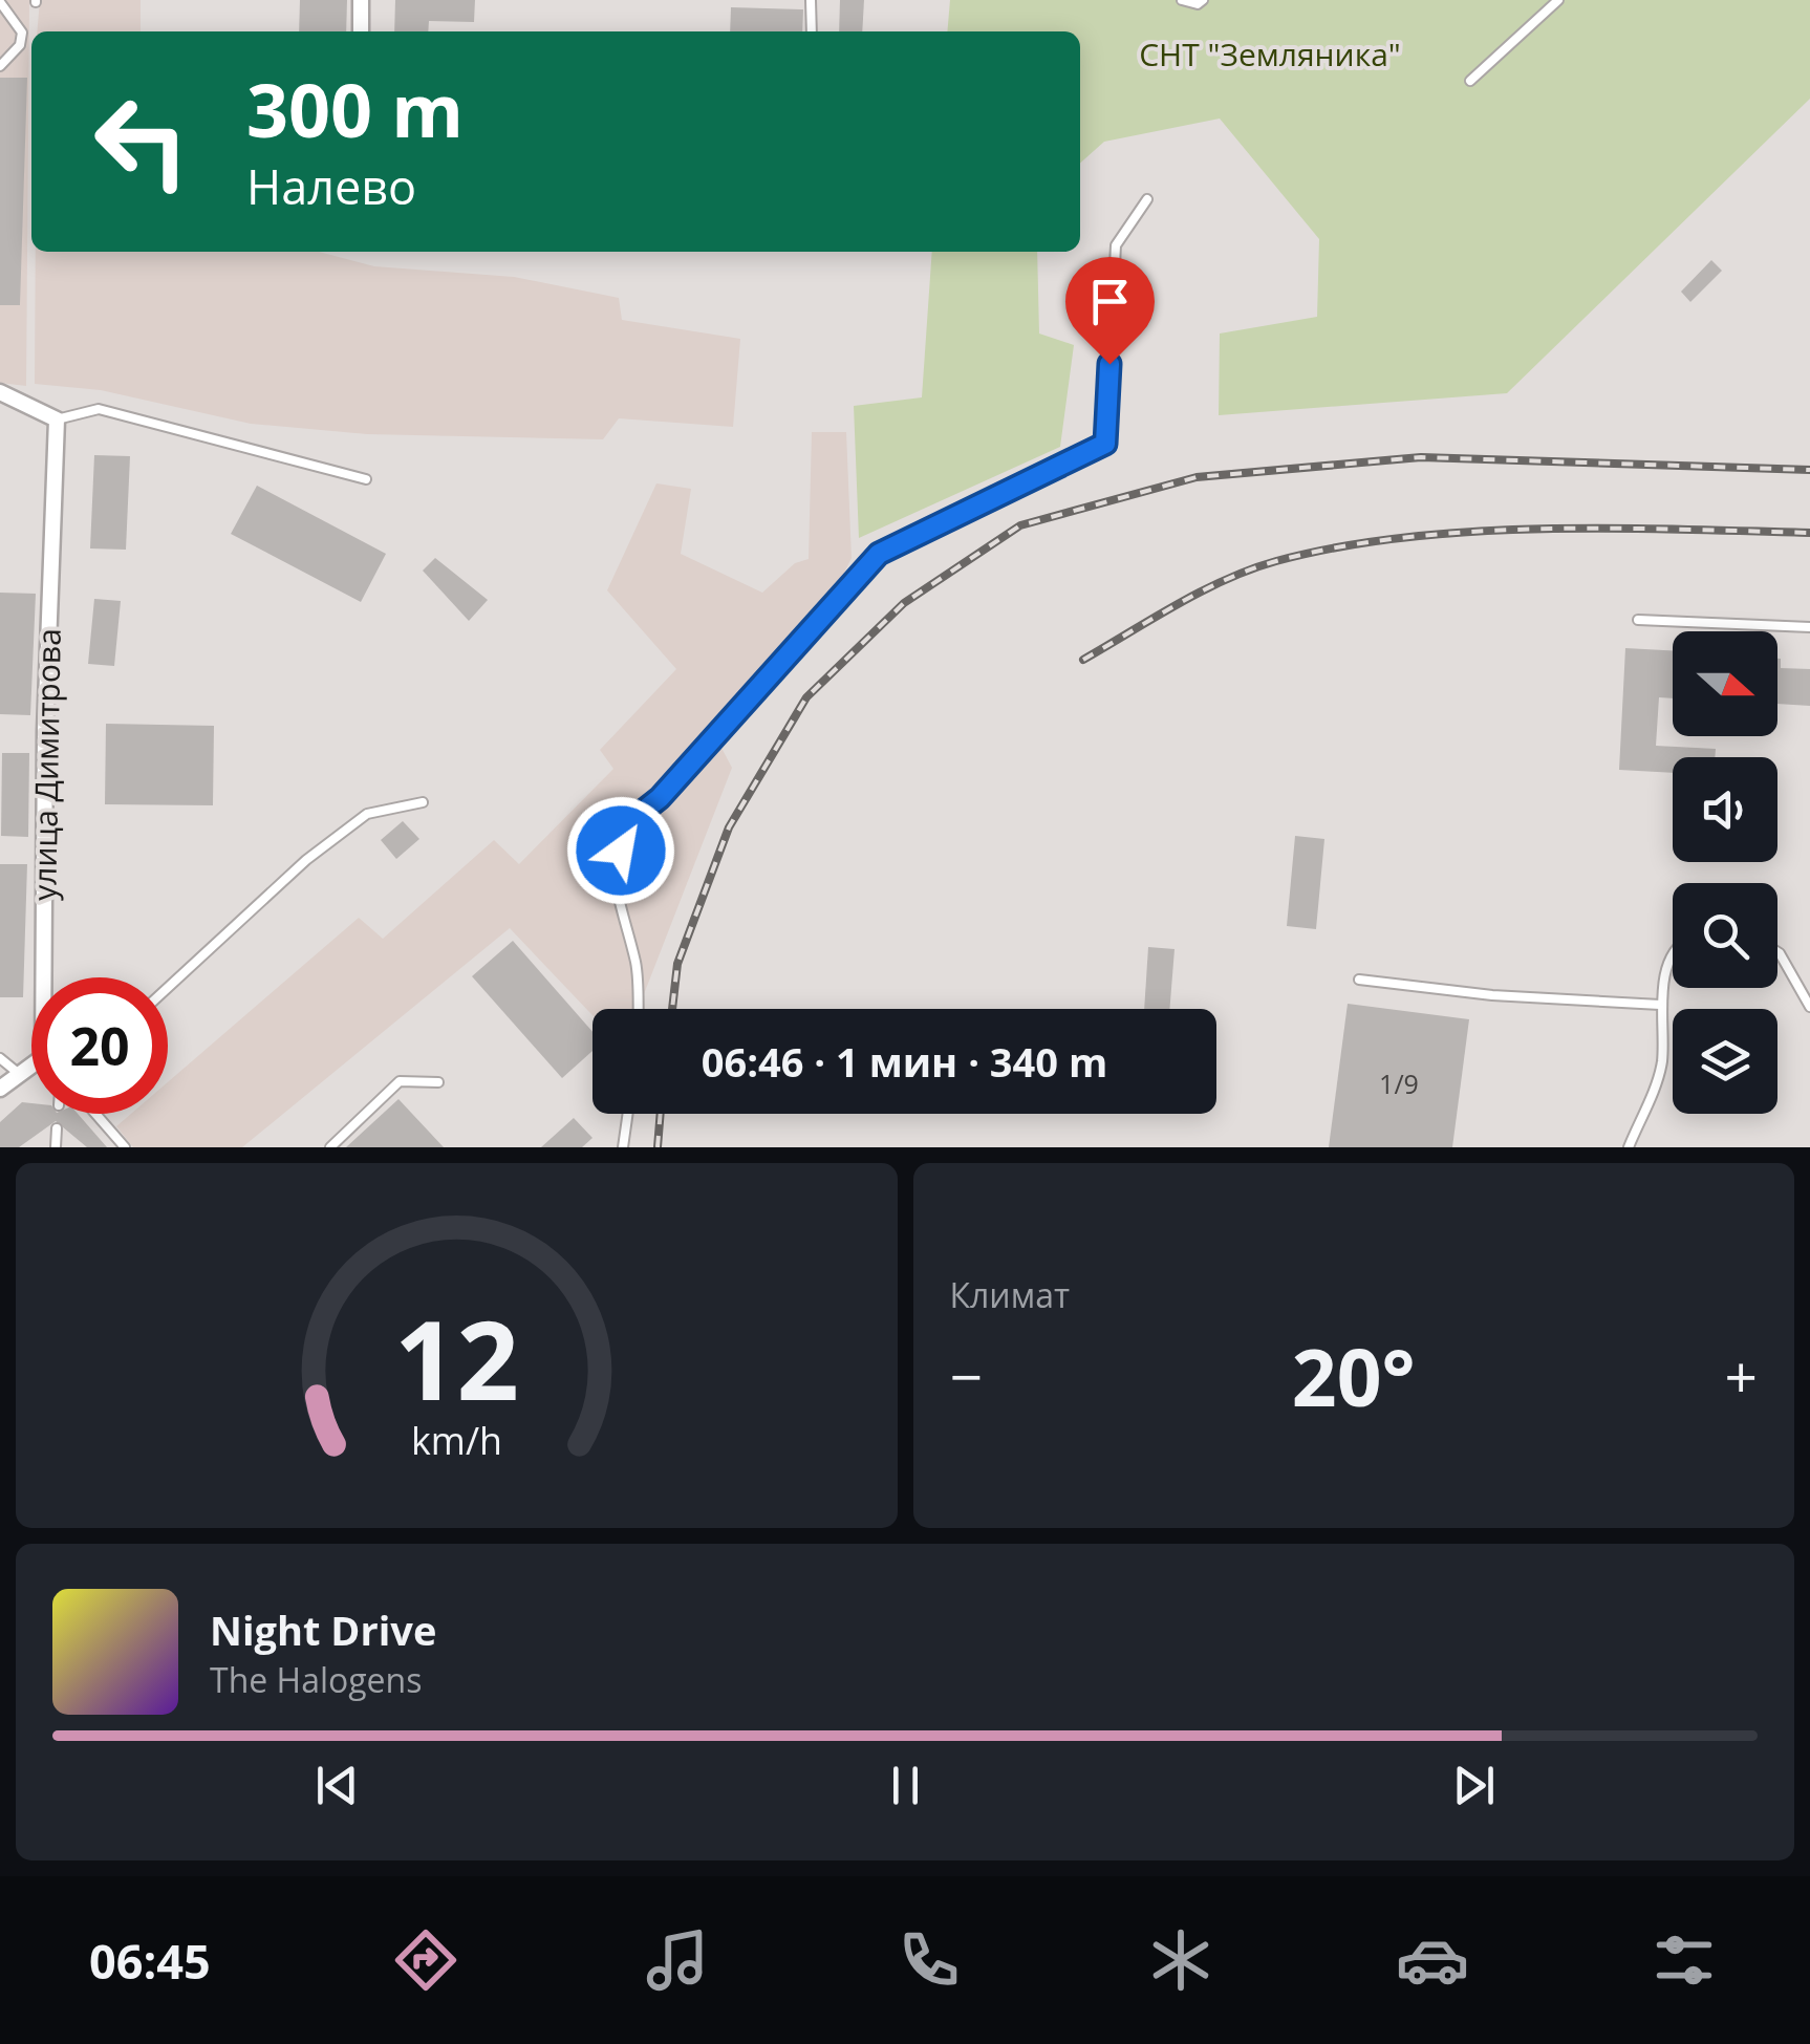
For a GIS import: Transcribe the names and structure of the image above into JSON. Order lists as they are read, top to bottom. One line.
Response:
{"streets":{"street":["улица Димитрова"]},"parks":["СНТ \"Земляника\""],"house_numbers":["1/9"],"north":"right","page":{"turn":["300 m","Налево"],"limit":"20","trip":"06:46 · 1 мин · 340 m","tile":"Климат","heat":["−","20°","+"],"song":["Night Drive","The Halogens"],"tabs":"06:45","gauge":["12","km/h"]}}
